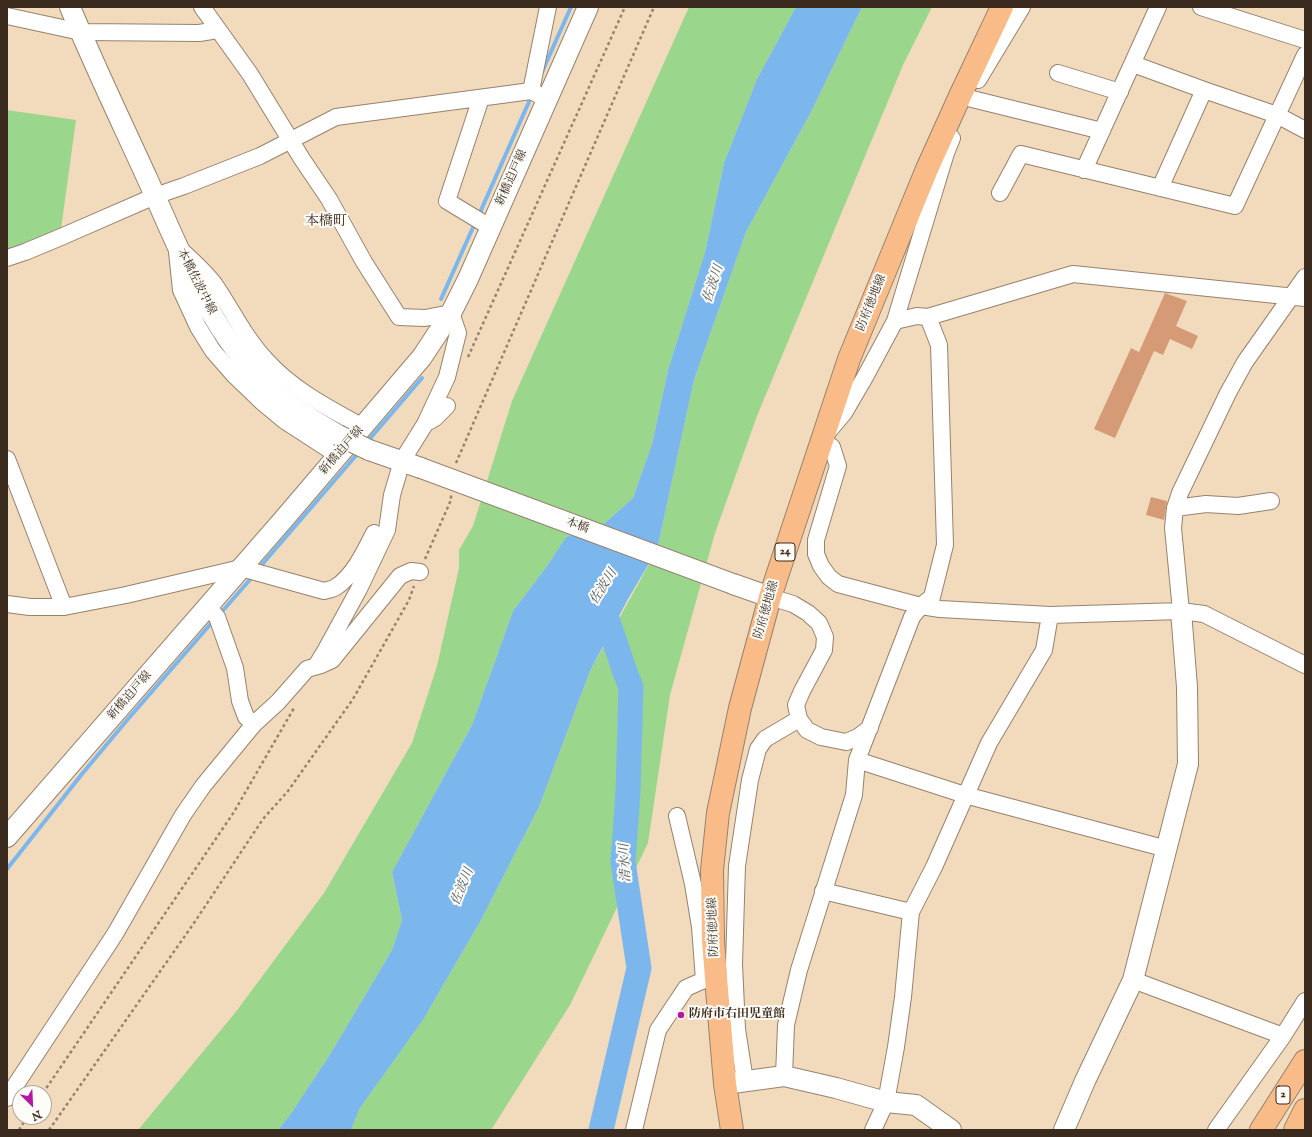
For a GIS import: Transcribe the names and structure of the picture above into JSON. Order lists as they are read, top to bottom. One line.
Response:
{"streets":{"main road":["防府徳地線","24","2"],"street":["新橋迫戸線","本橋佐波中線","本橋"]},"crossings":[["本橋佐波中線","本橋"],["防府徳地線","本橋"]],"districts":["本橋町"],"water":["佐波川","清水川"],"places":["防府市右田児童館"],"north":"bottom right"}
